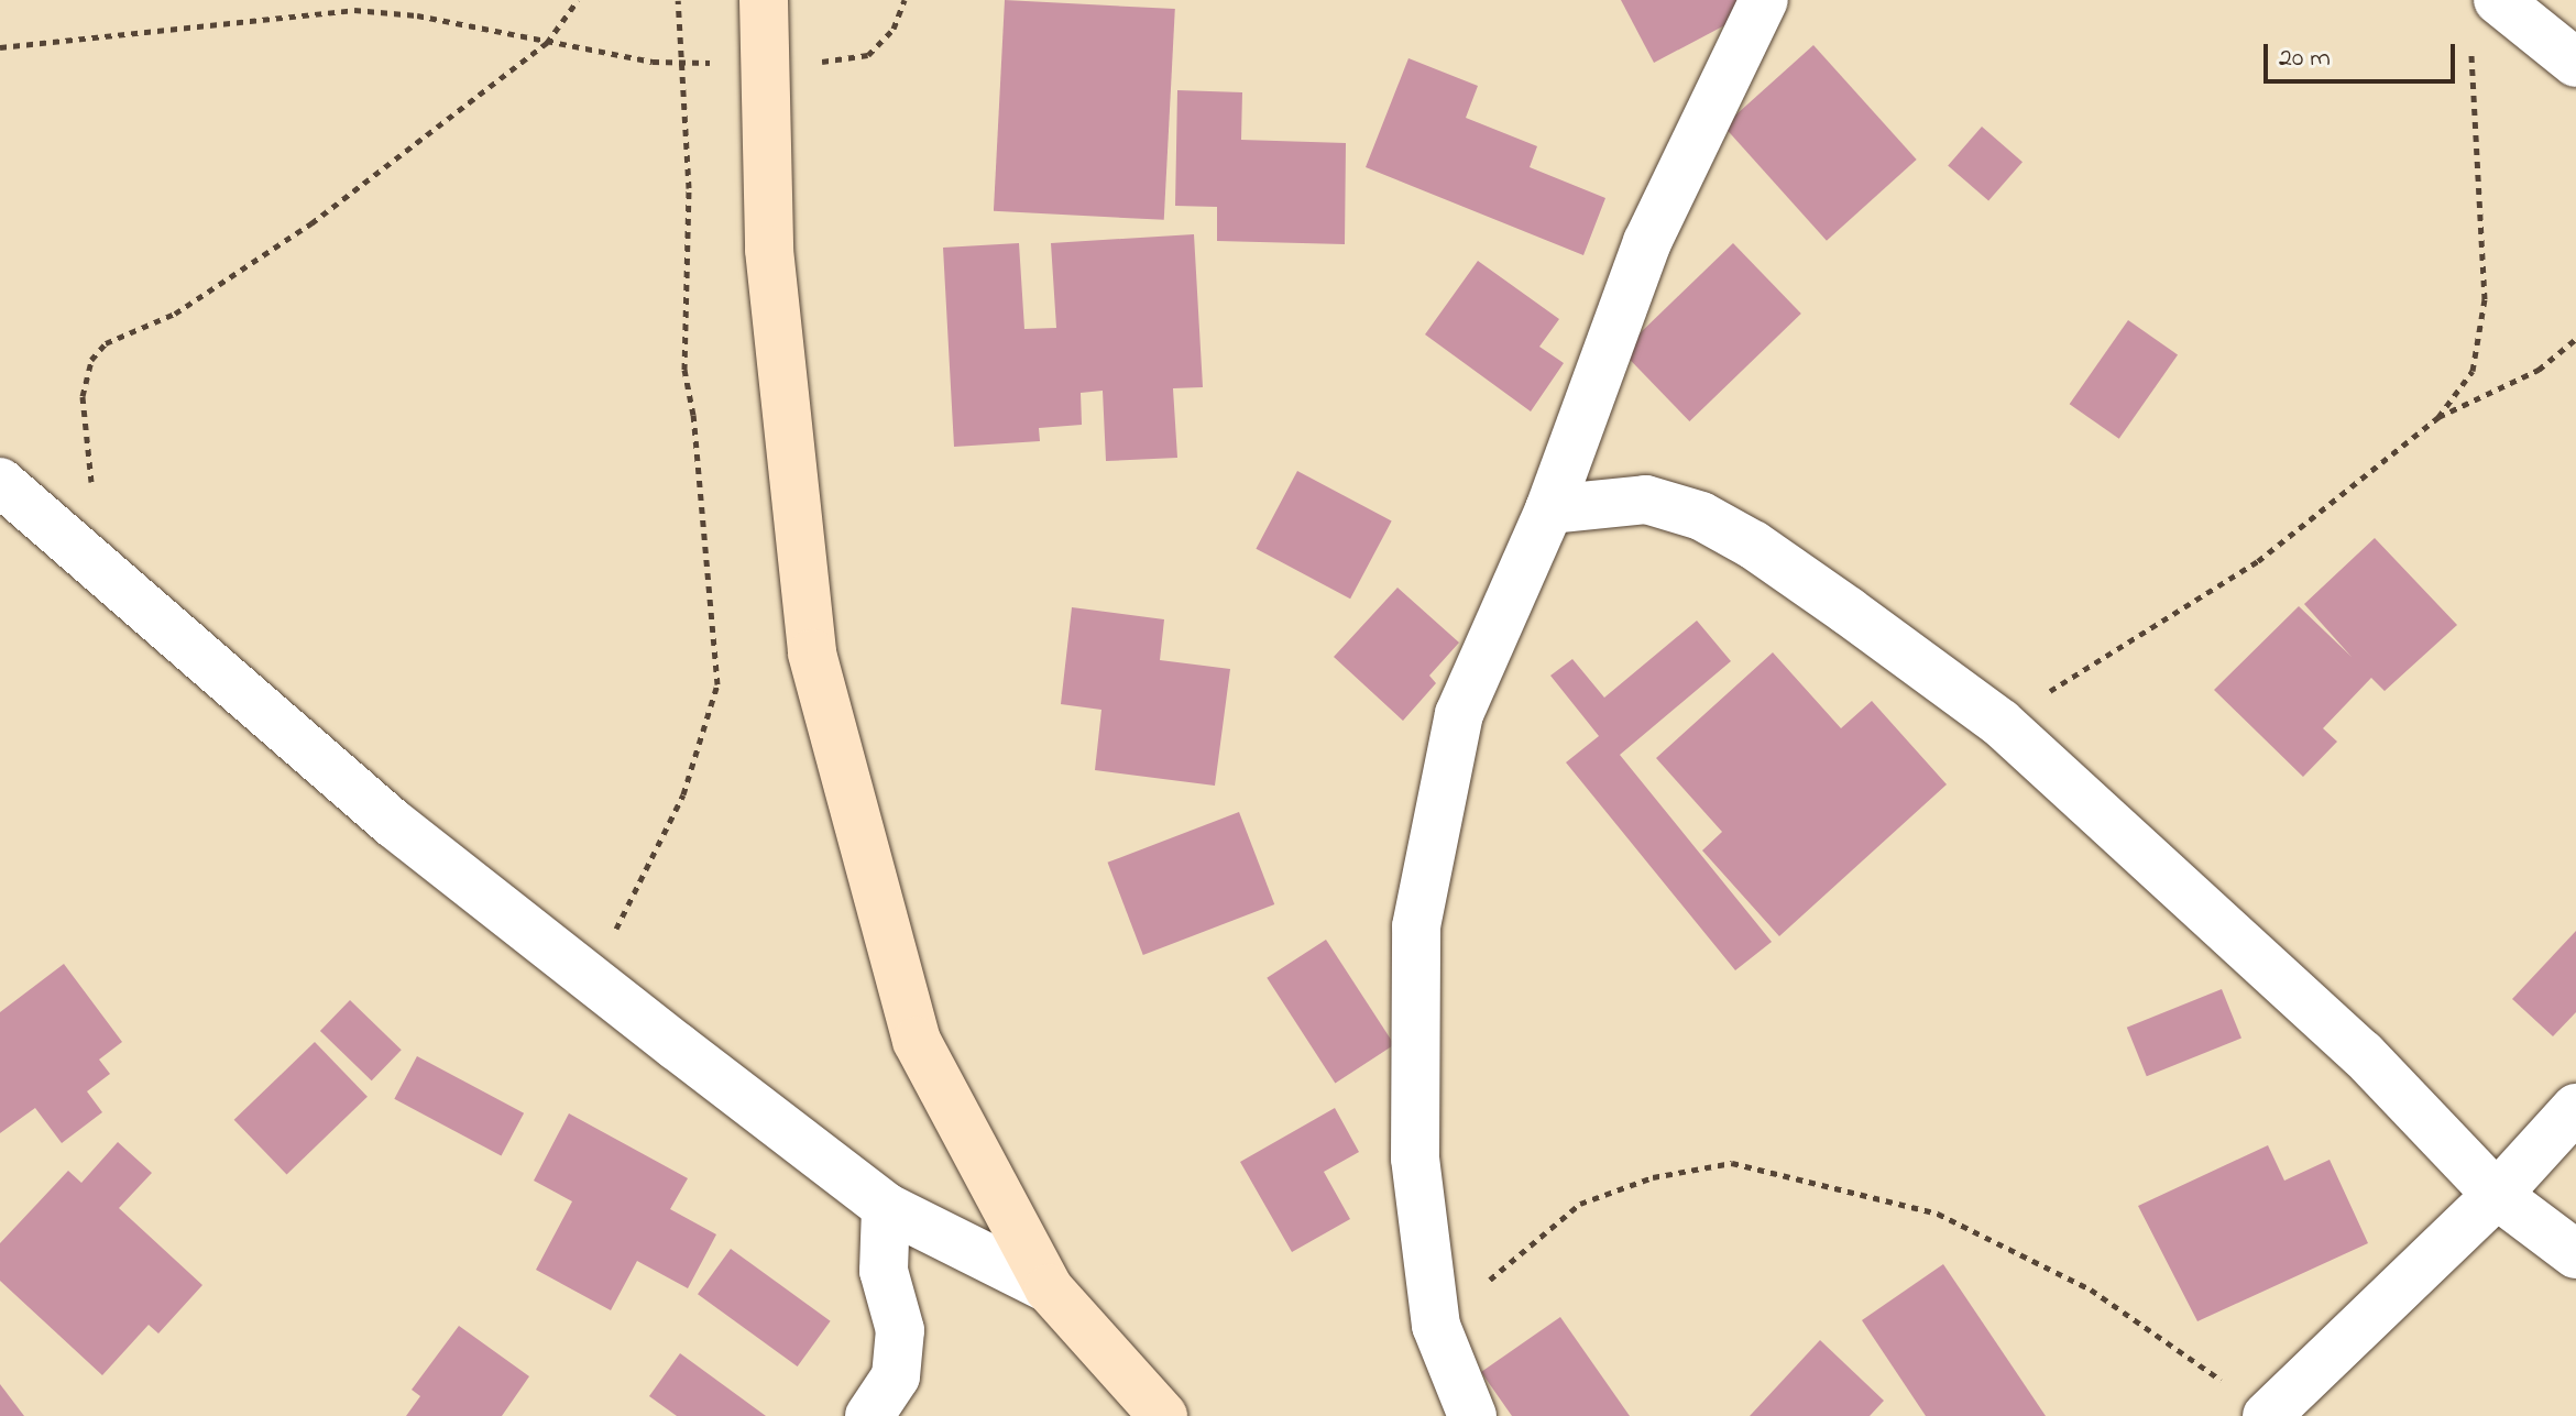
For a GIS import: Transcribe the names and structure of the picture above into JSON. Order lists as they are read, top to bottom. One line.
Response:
{"scale_bar":"20 m"}
